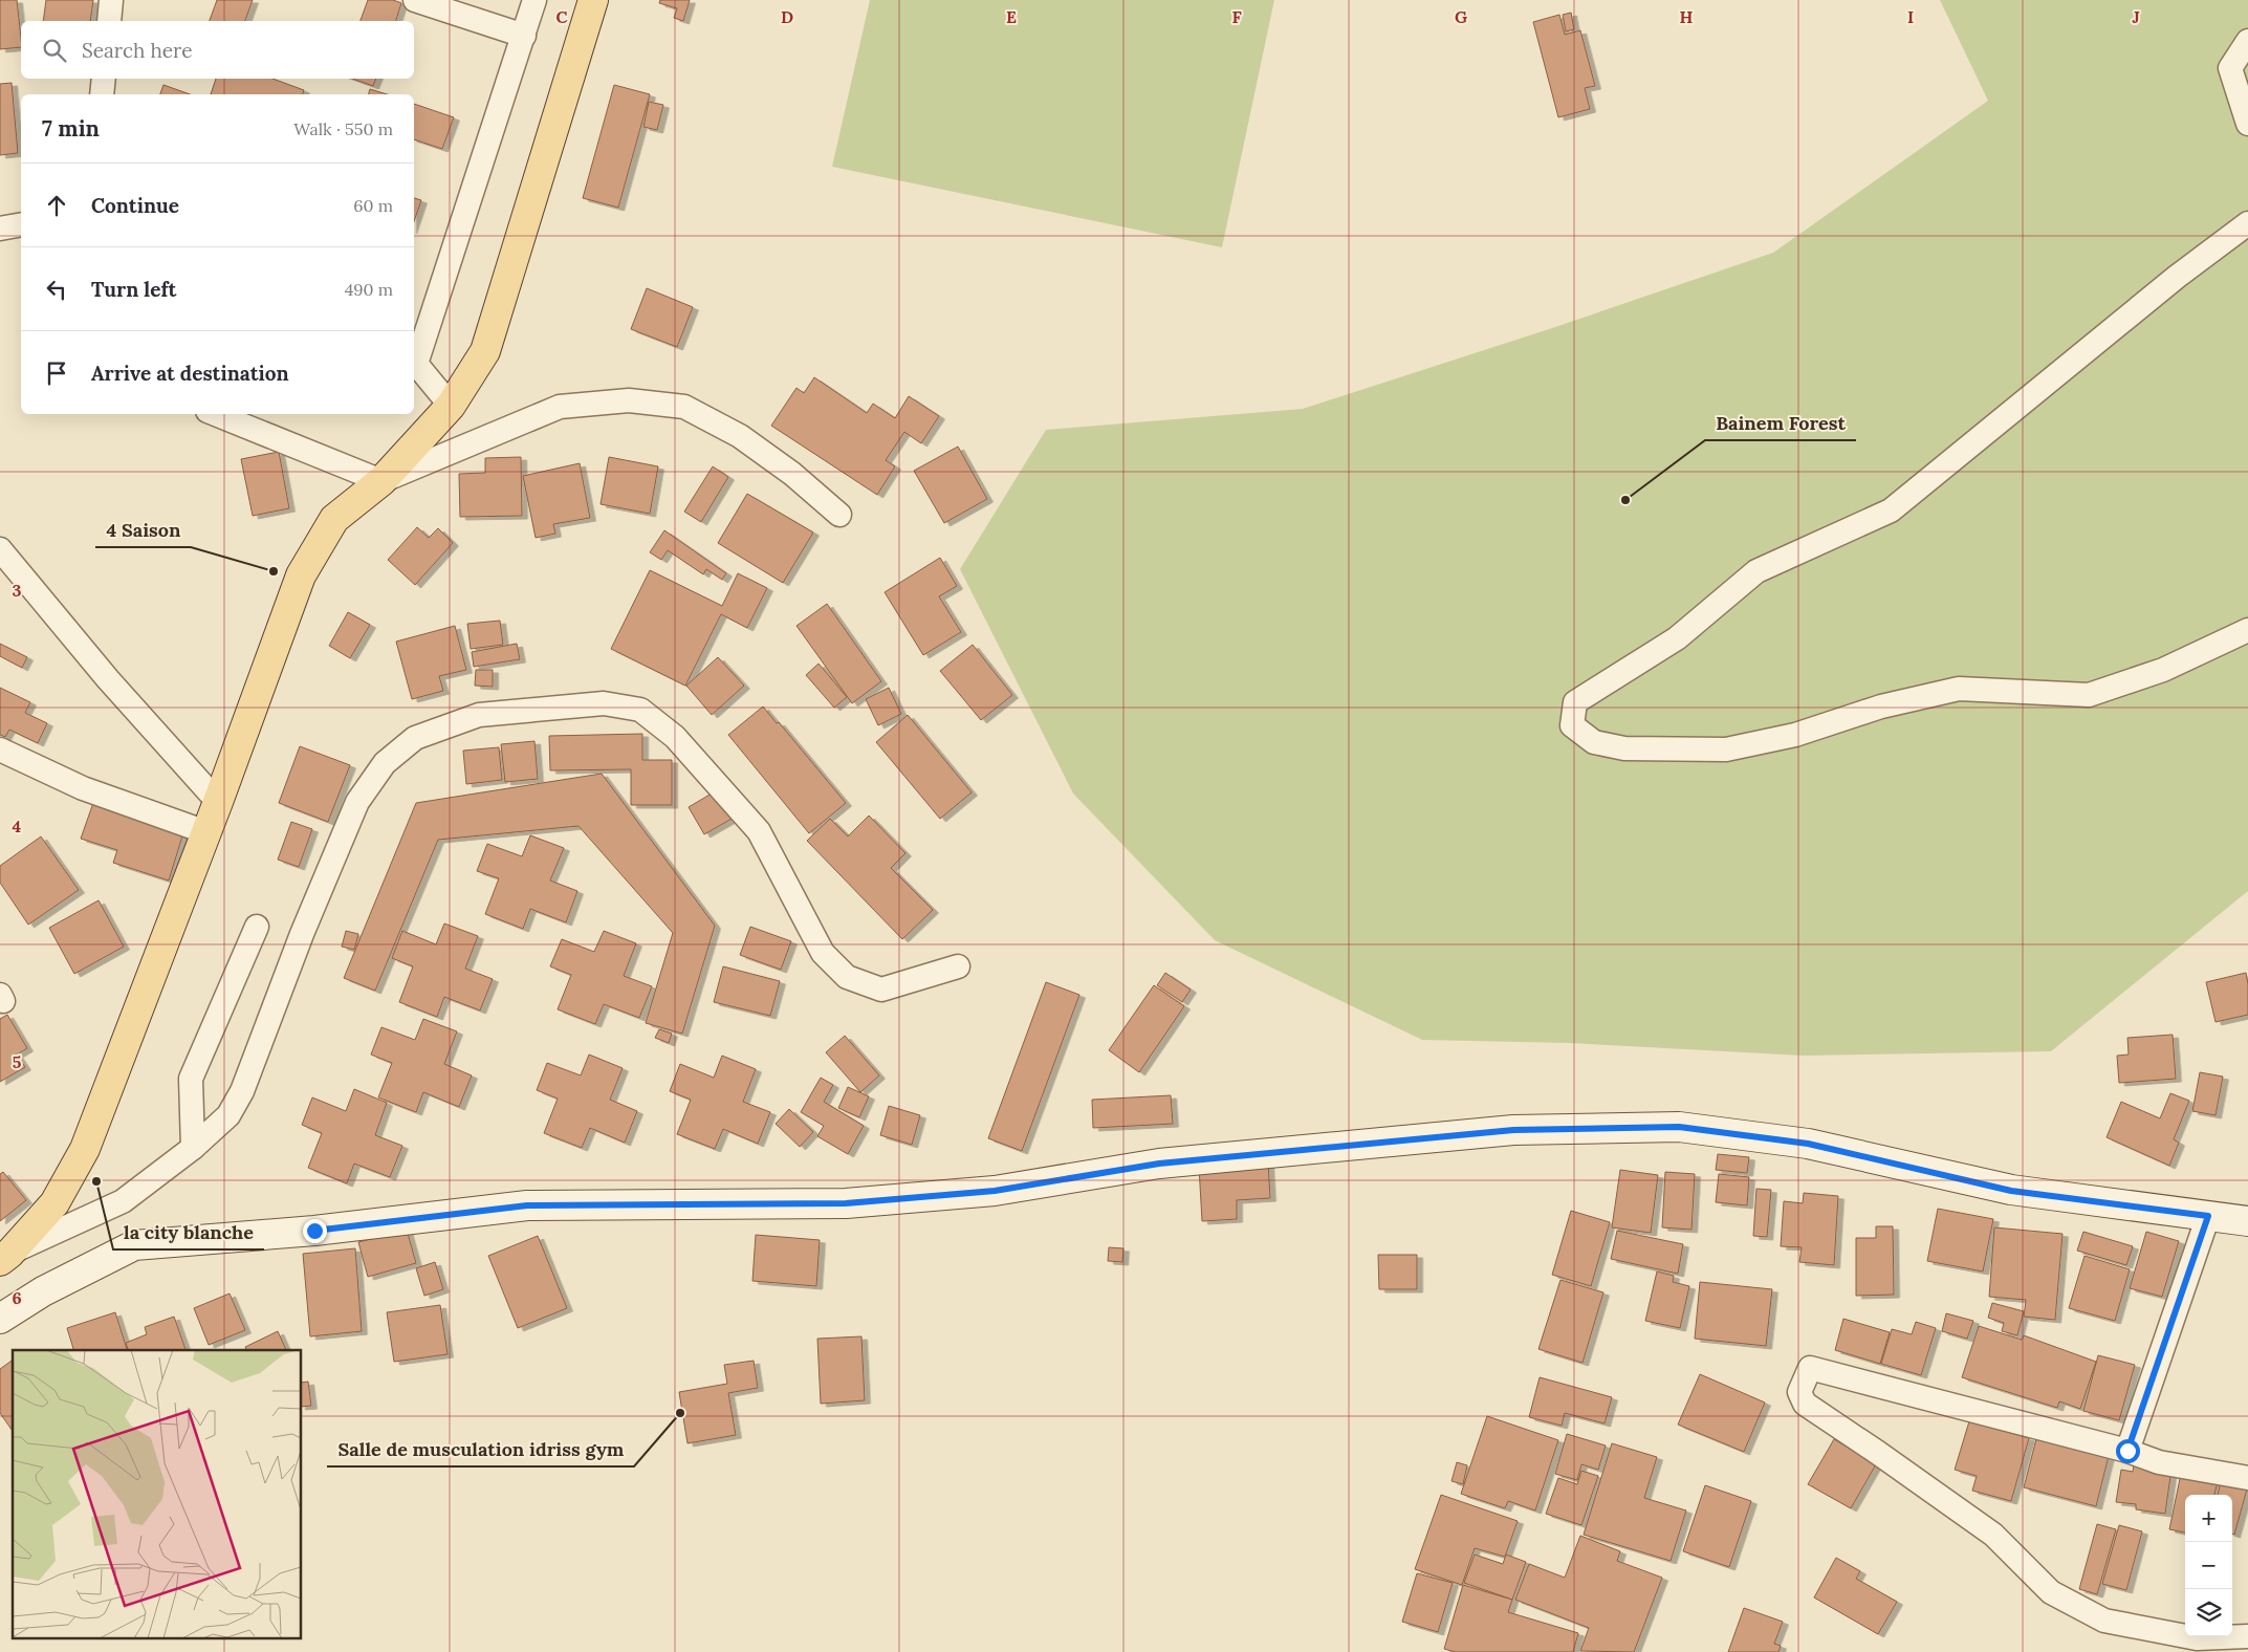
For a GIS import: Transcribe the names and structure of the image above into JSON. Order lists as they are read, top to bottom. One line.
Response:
{"places":["Bainem Forest","4 Saison","la city blanche","Salle de musculation idriss gym"],"page":{"search":"Search here","heading":["7 min","Walk · 550 m"],"list":[["Continue","60 m"],["Turn left","490 m"],"Arrive at destination"],"map_buttons":["+","−"]},"grid":{"columns":["C","D","E","F","G","H","I","J"],"rows":["3","4","5","6"]}}
